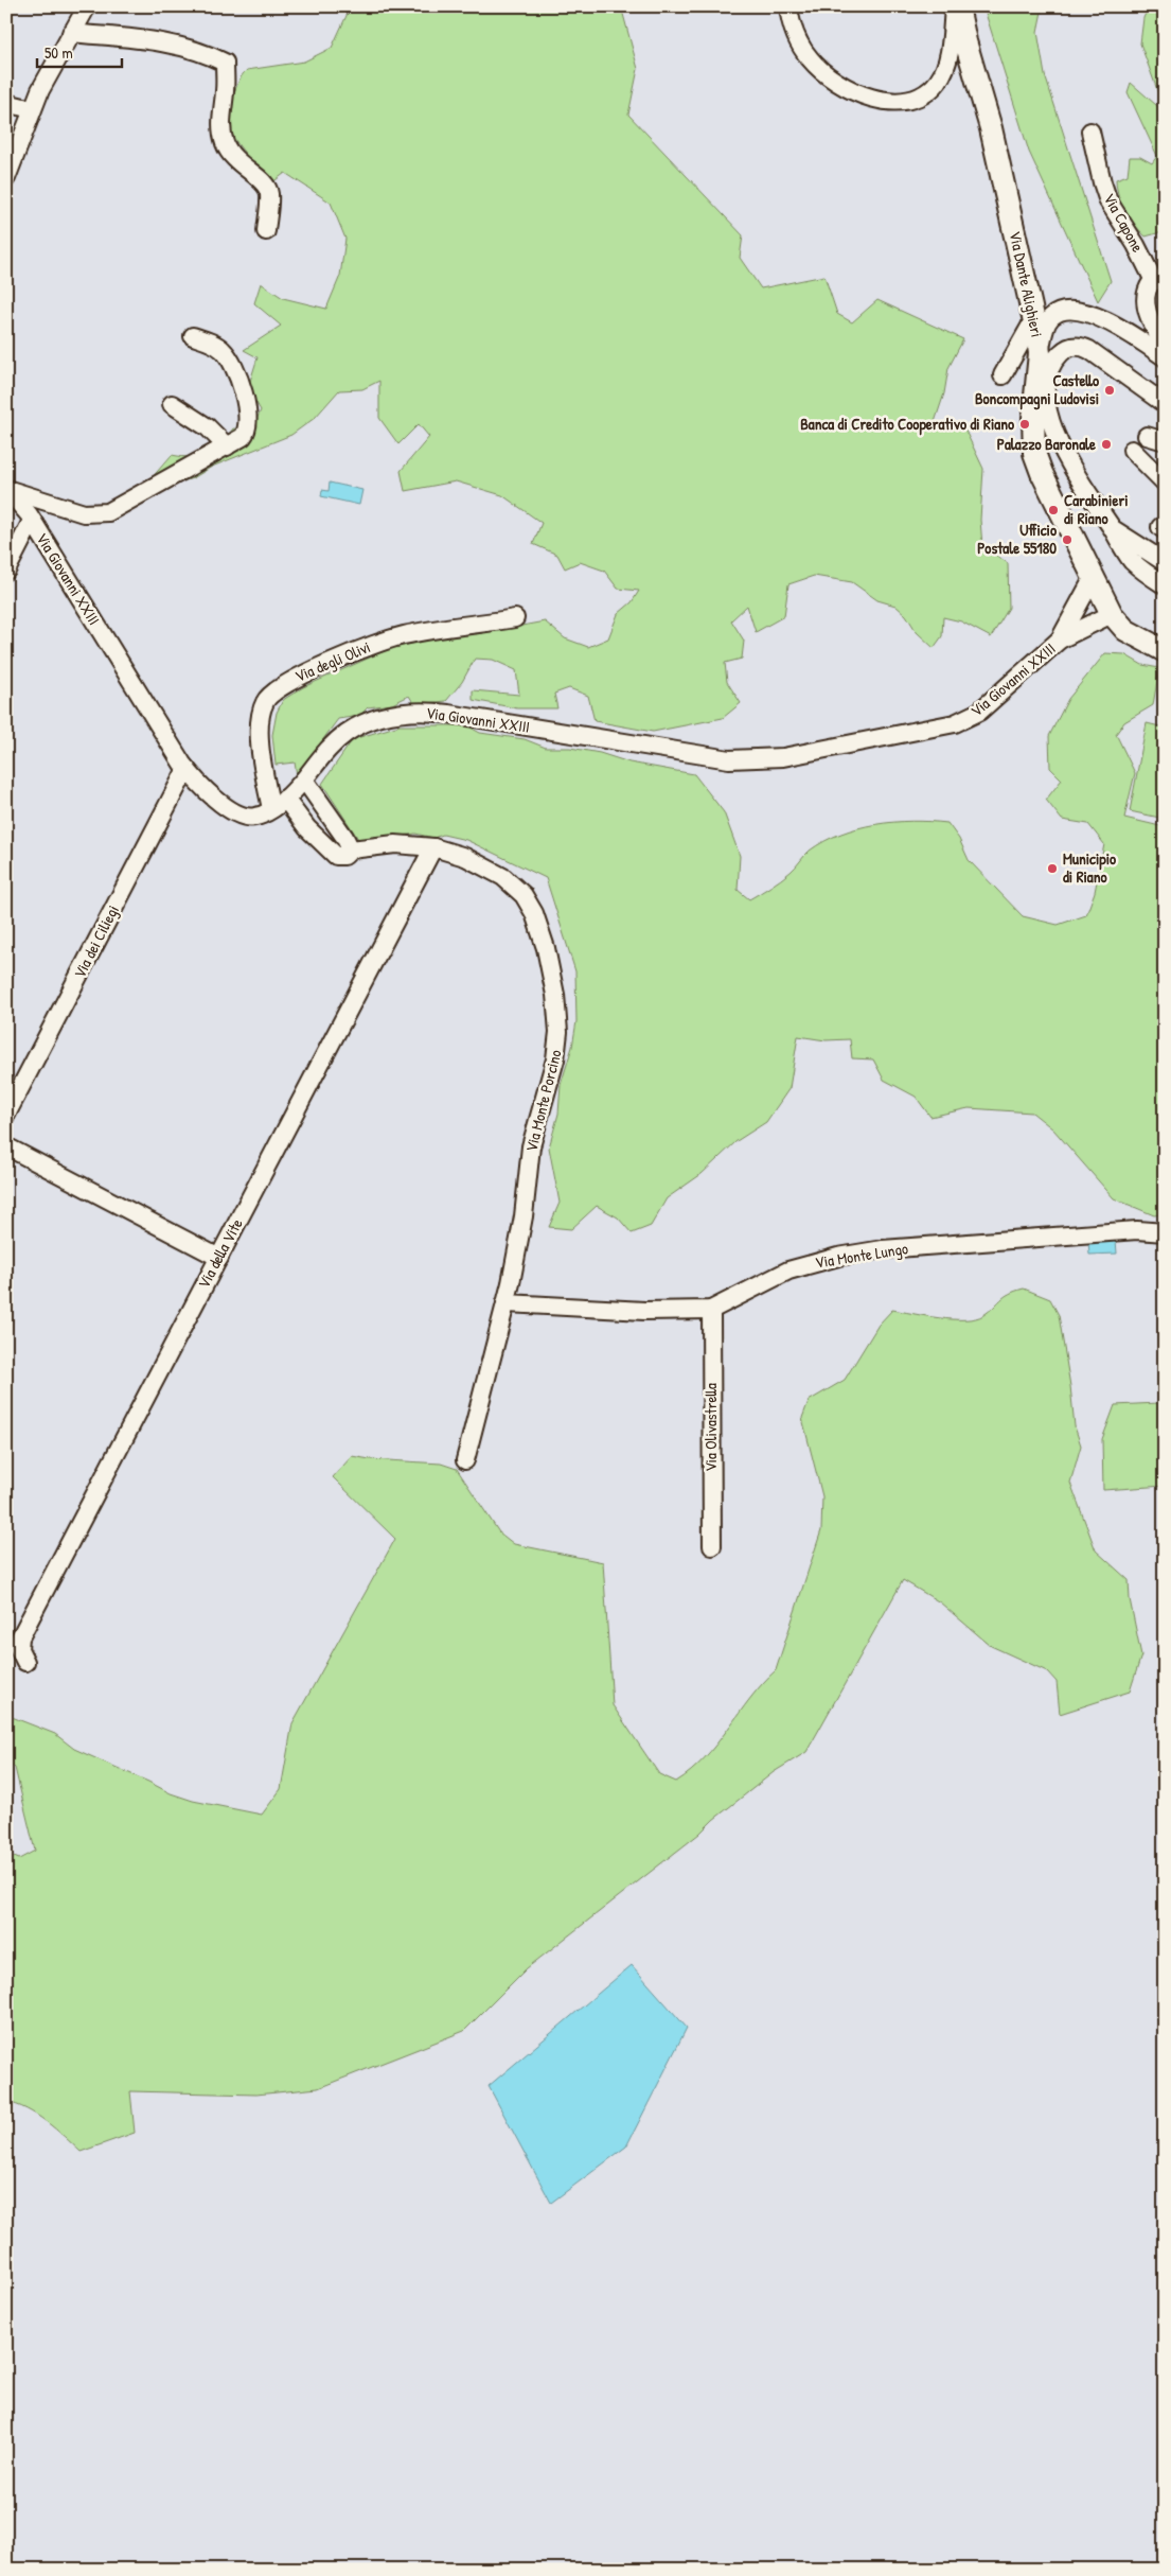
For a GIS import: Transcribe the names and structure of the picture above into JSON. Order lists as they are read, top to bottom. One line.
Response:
{"streets":{"main road":["Via Dante Alighieri"],"street":["Via Capone","Via Giovanni XXIII","Via degli Olivi","Via dei Ciliegi","Via Monte Porcino","Via della Vite","Via Monte Lungo","Via Olivastrella"]},"crossings":[["Via Dante Alighieri","Via Giovanni XXIII"],["Via Giovanni XXIII","Via degli Olivi"],["Via Giovanni XXIII","Via dei Ciliegi"],["Via Giovanni XXIII","Via Monte Porcino"],["Via Monte Porcino","Via della Vite"],["Via Monte Porcino","Via Monte Lungo"],["Via Monte Lungo","Via Olivastrella"]],"places":["Castello Boncompagni Ludovisi","Banca di Credito Cooperativo di Riano","Palazzo Baronale","Carabinieri di Riano","Ufficio Postale 55180","Municipio di Riano"],"scale_bar":"50 m"}
